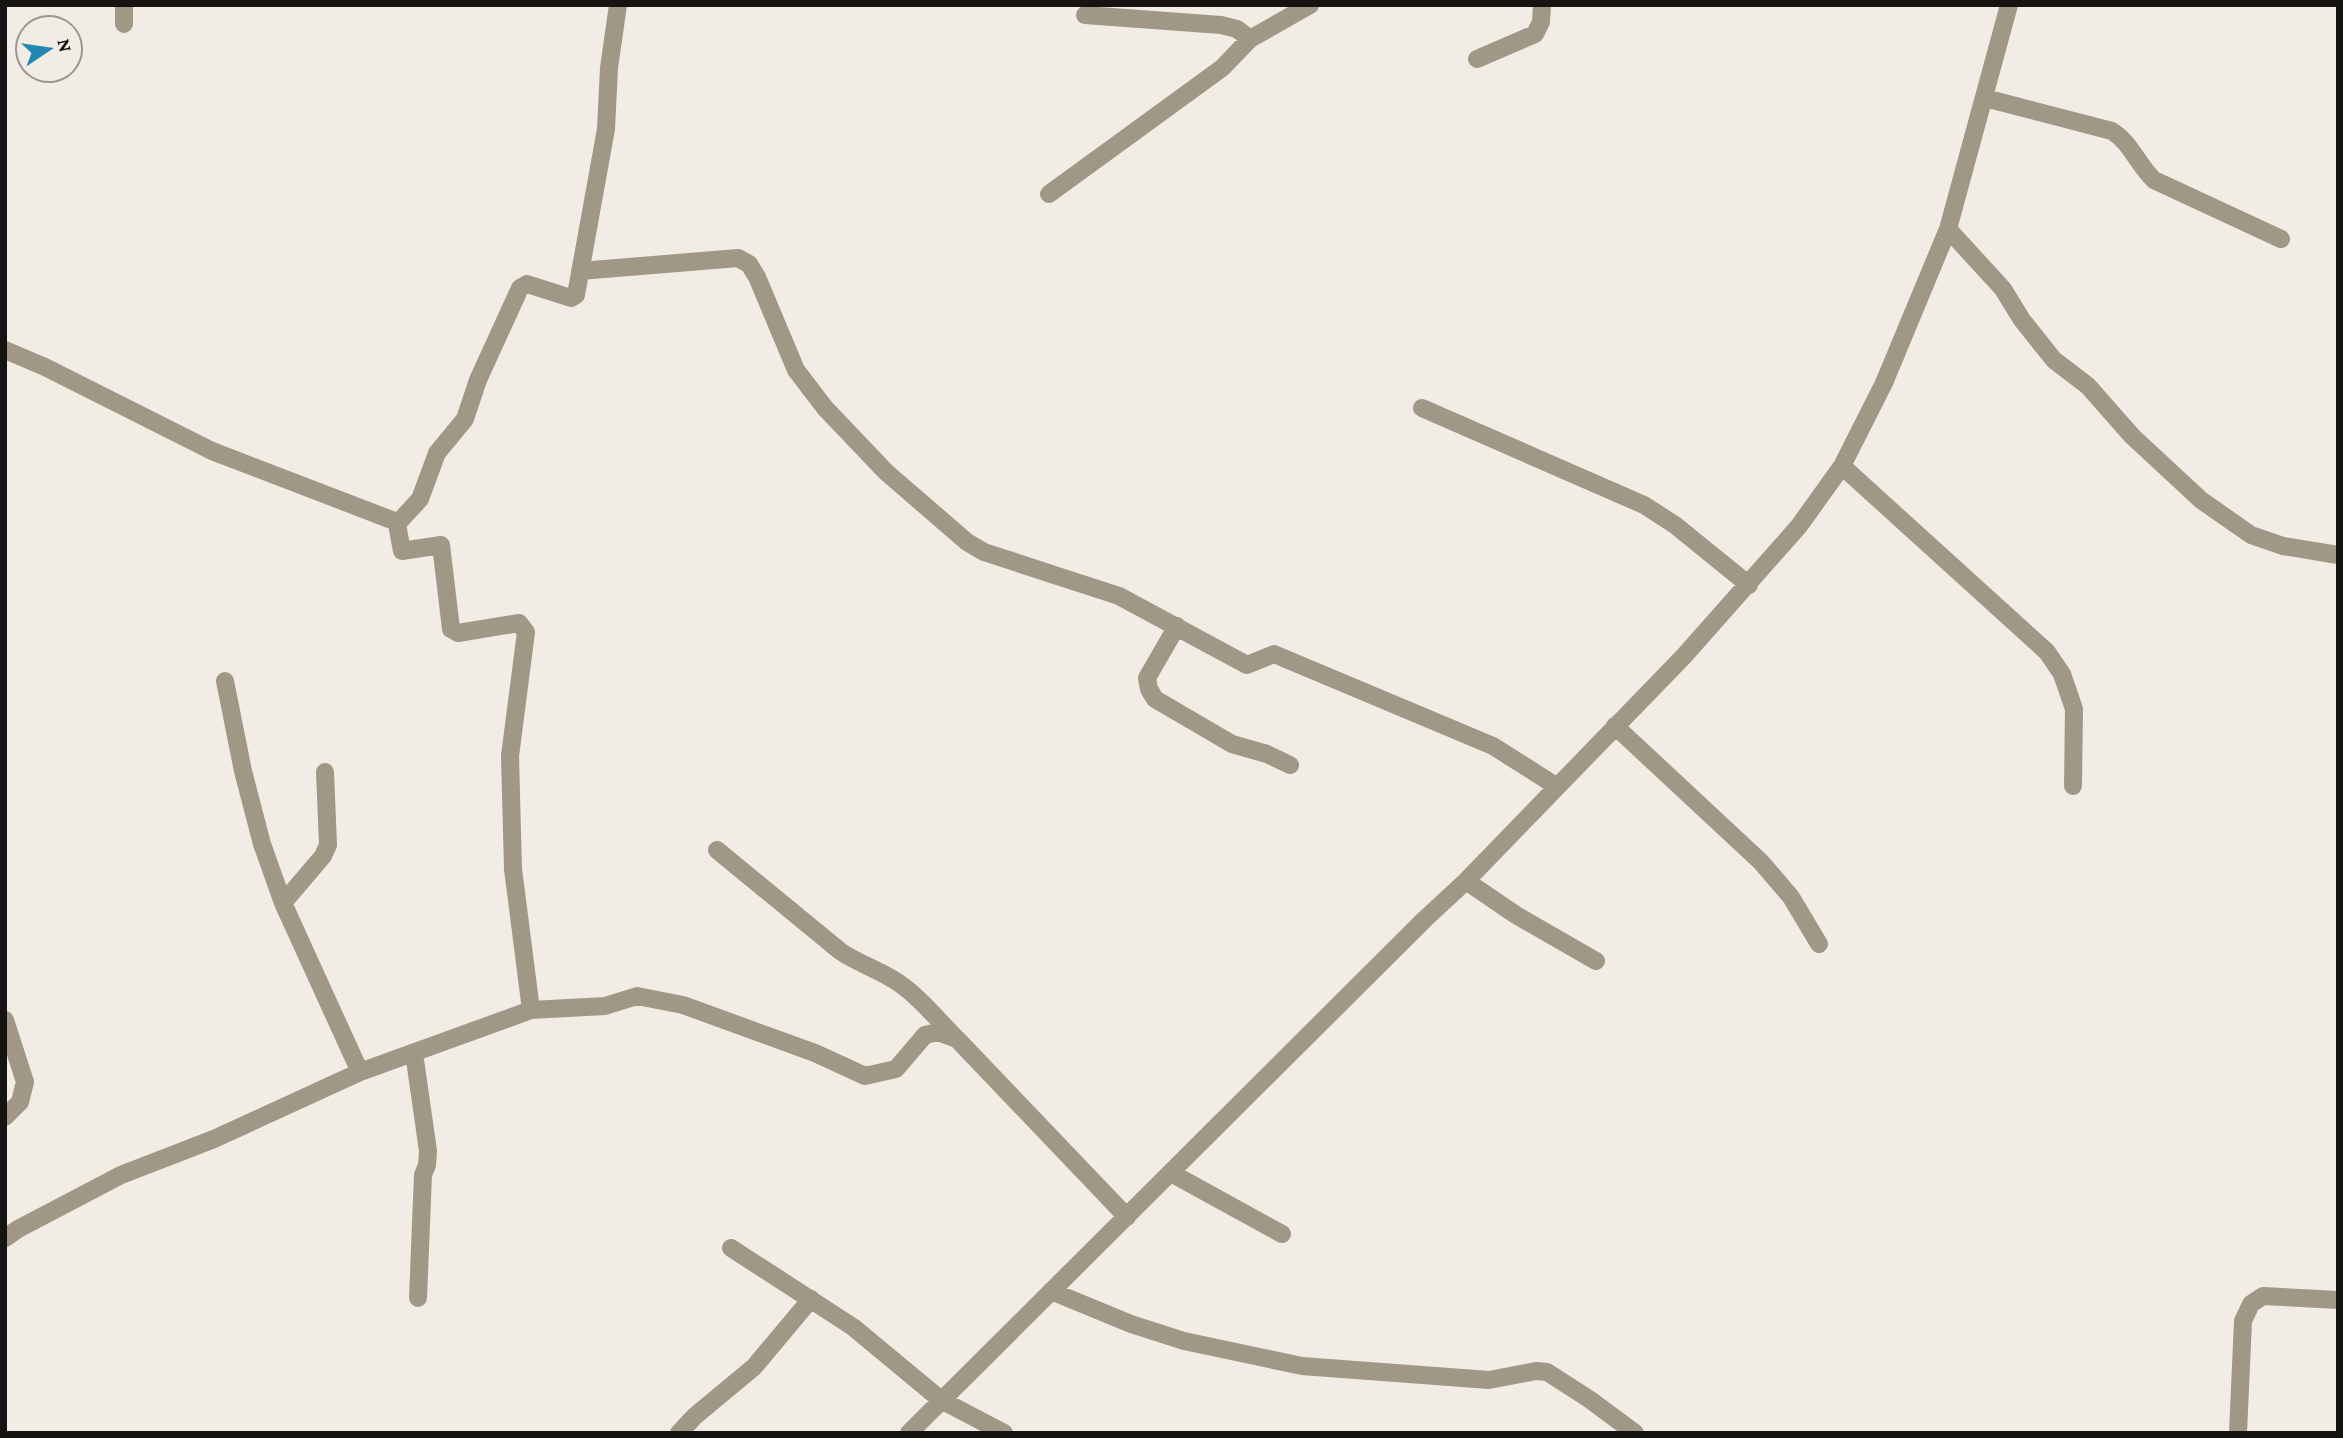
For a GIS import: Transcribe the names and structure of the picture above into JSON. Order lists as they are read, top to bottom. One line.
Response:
{"north":"right"}
